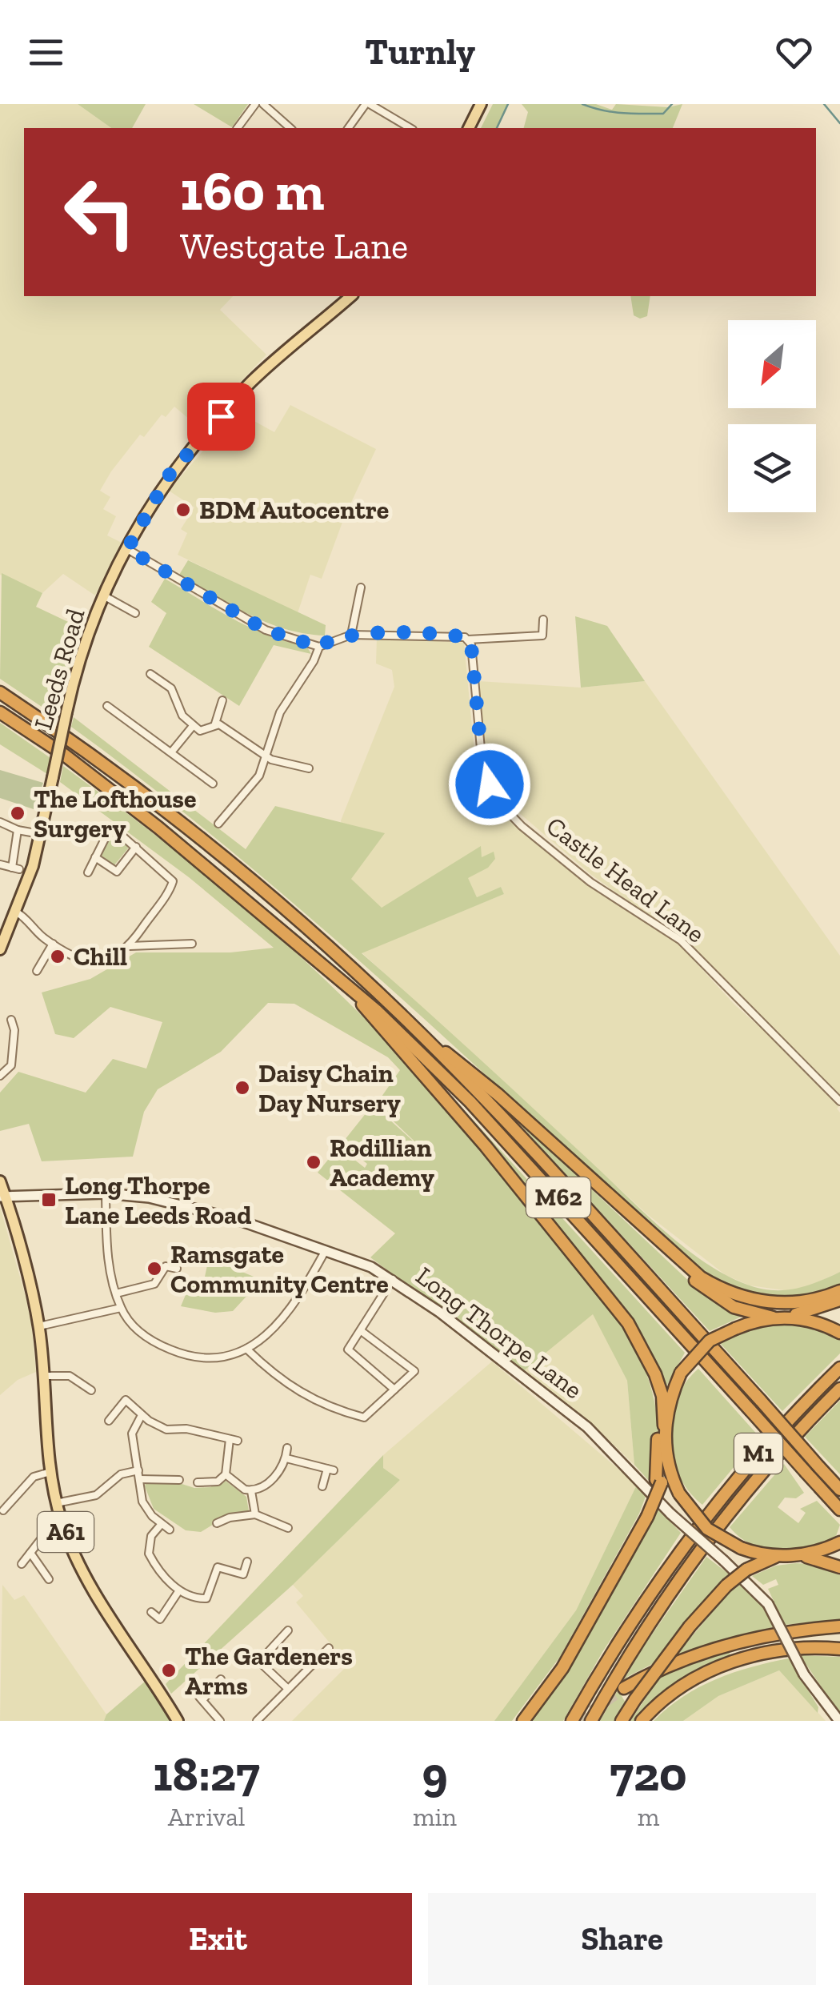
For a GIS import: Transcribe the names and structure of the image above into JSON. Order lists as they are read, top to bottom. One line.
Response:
{"streets":{"highway":["M62","M1"],"main road":["Leeds Road","Long Thorpe Lane","A61"],"street":["Castle Head Lane"]},"crossings":[["Long Thorpe Lane","A61"]],"places":{"other":["BDM Autocentre","The Lofthouse Surgery","Chill","Daisy Chain Day Nursery","Rodillian Academy","Ramsgate Community Centre","The Gardeners Arms"],"transit":["Long Thorpe Lane Leeds Road"]},"north":"bottom left","page":{"header":"Turnly","turn":["160 m","Westgate Lane"],"eta":["18:27","Arrival","9","min","720","m"],"buttons":["Exit","Share"]}}
